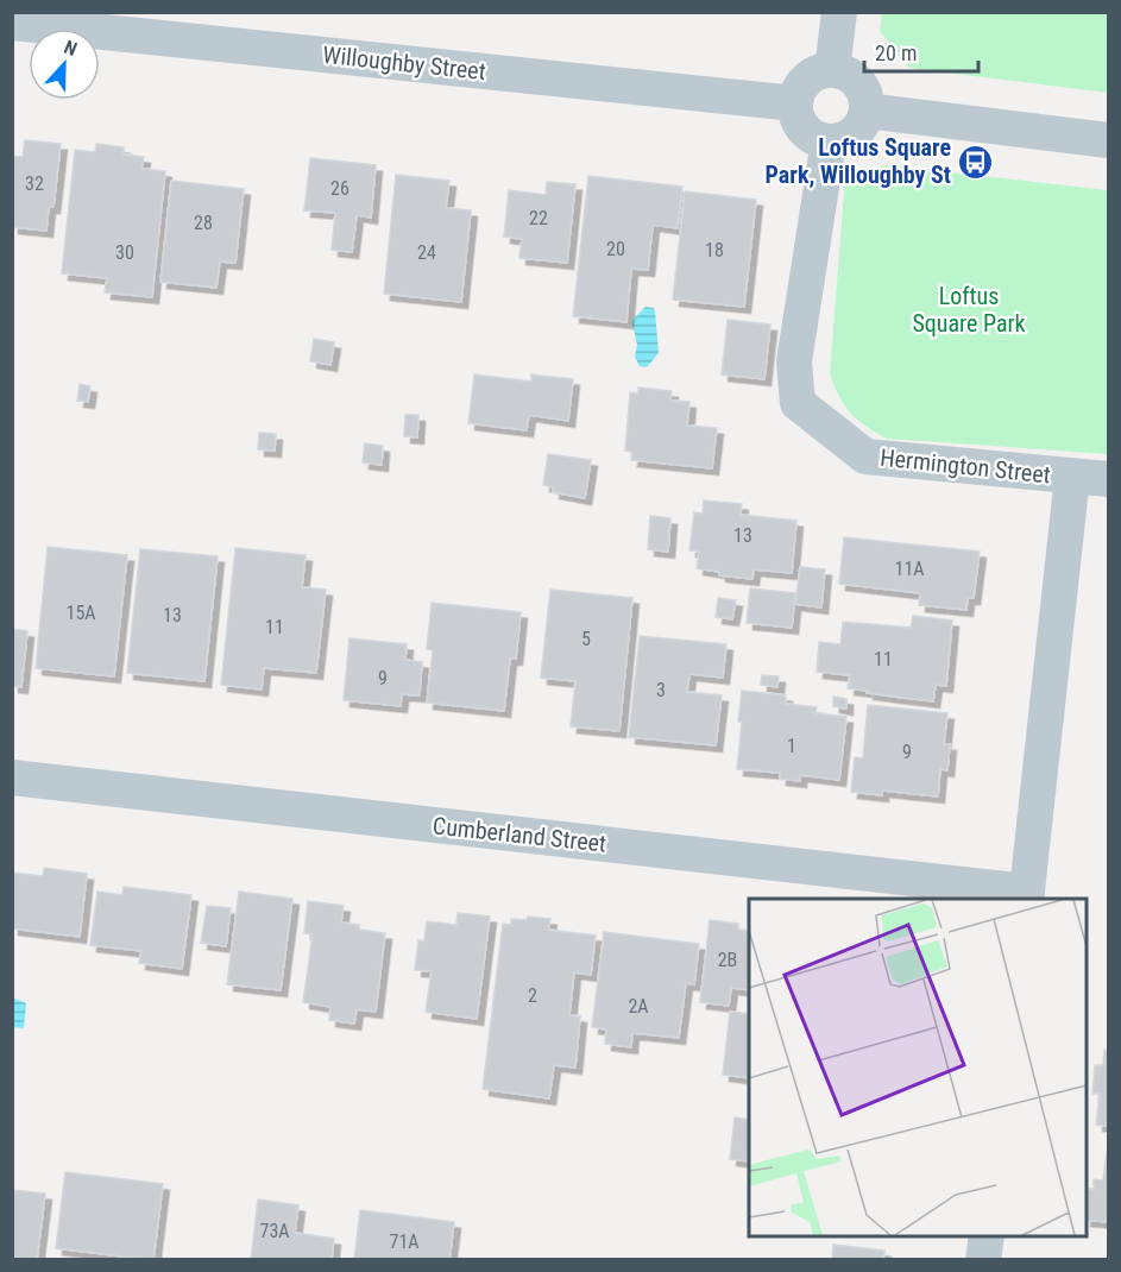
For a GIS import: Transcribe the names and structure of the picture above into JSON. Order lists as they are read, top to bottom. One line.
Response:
{"streets":{"street":["Willoughby Street","Hermington Street","Cumberland Street"]},"crossings":[["Willoughby Street","Hermington Street"],["Hermington Street","Cumberland Street"]],"parks":["Loftus Square Park"],"places":{"bus stop":["Loftus Square Park, Willoughby St"]},"house_numbers":["32","26","22","28","20","18","30","24","13","11A","15A","13","11","5","11","9","3","1","9","2B","2","2A","73A","71A"],"scale_bar":"20 m","north":"top"}
